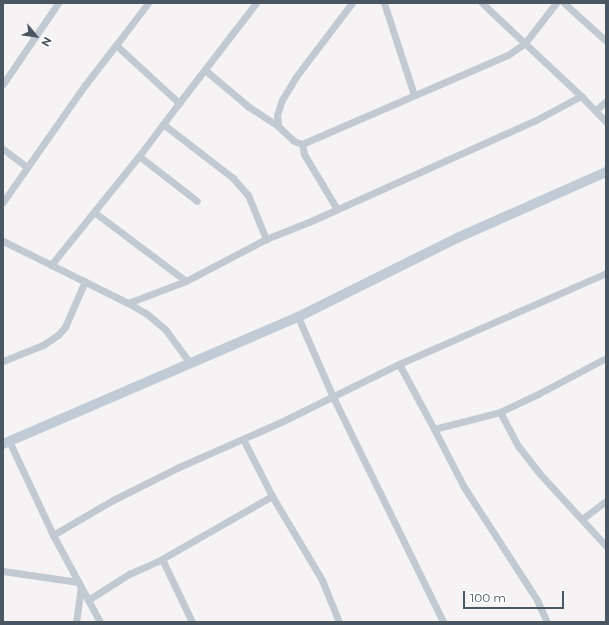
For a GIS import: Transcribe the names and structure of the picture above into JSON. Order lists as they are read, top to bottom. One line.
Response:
{"scale_bar":"100 m","north":"bottom right"}
